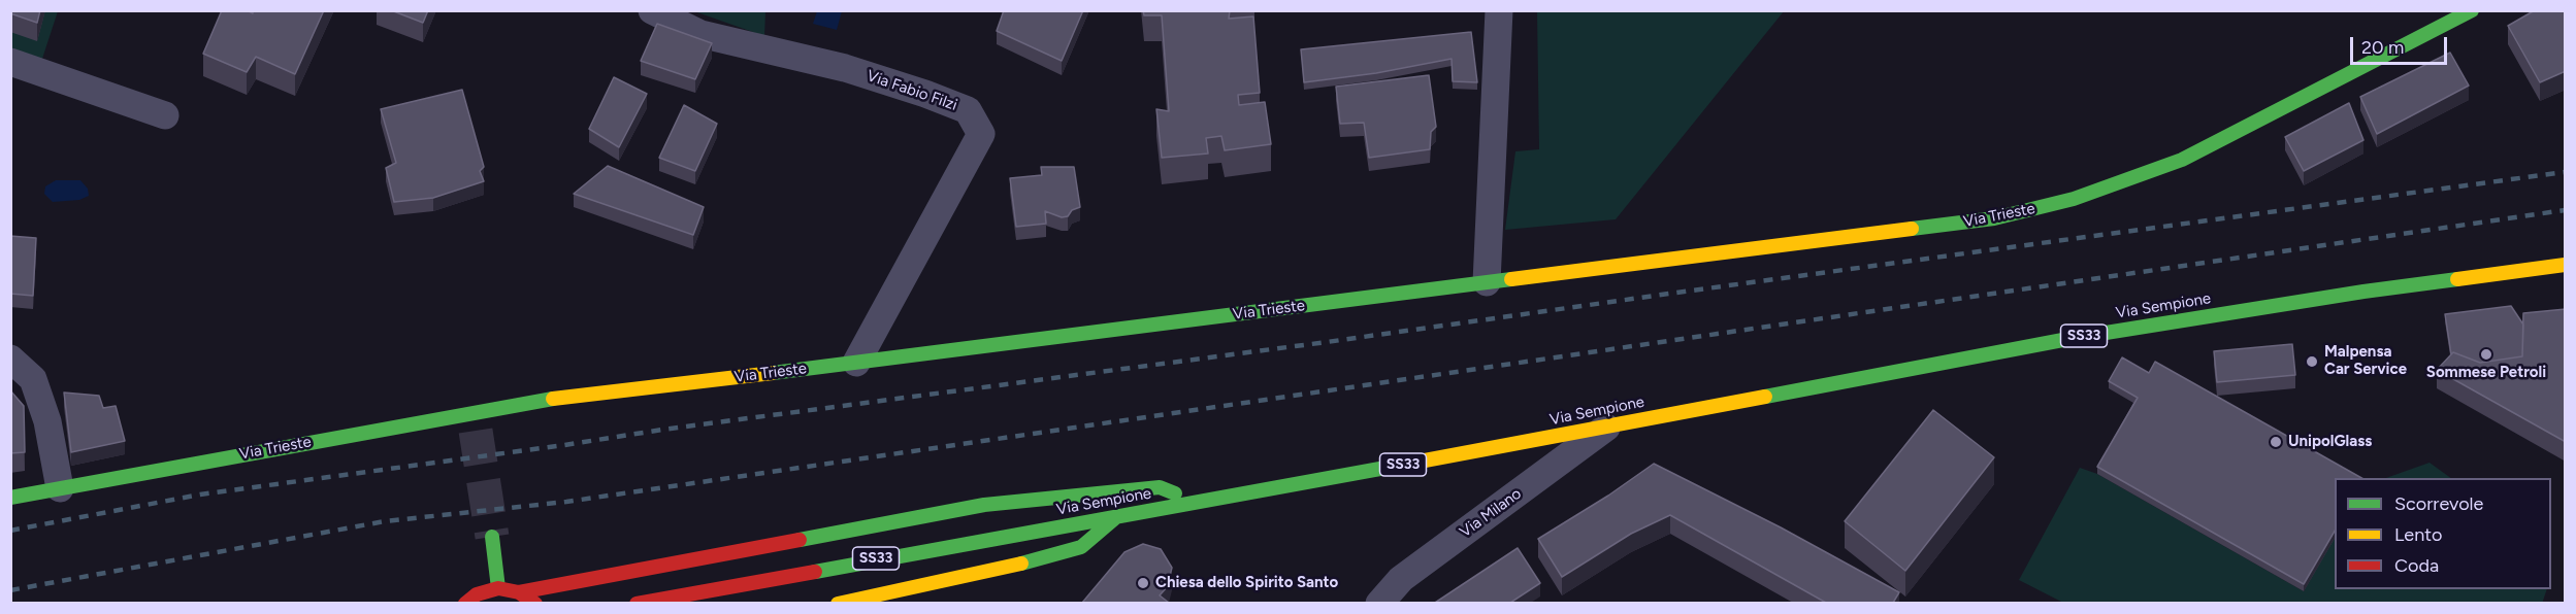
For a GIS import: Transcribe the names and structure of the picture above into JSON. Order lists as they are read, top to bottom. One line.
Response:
{"streets":{"main road":["Via Trieste","Via Sempione","SS33"],"street":["Via Fabio Filzi","Via Milano"]},"crossings":[["Via Fabio Filzi","Via Trieste"],["Via Sempione","Via Milano"]],"places":["Sommese Petroli","Malpensa Car Service","UnipolGlass","Chiesa dello Spirito Santo"],"legend":["Scorrevole","Lento","Coda"],"scale_bar":"20 m"}
